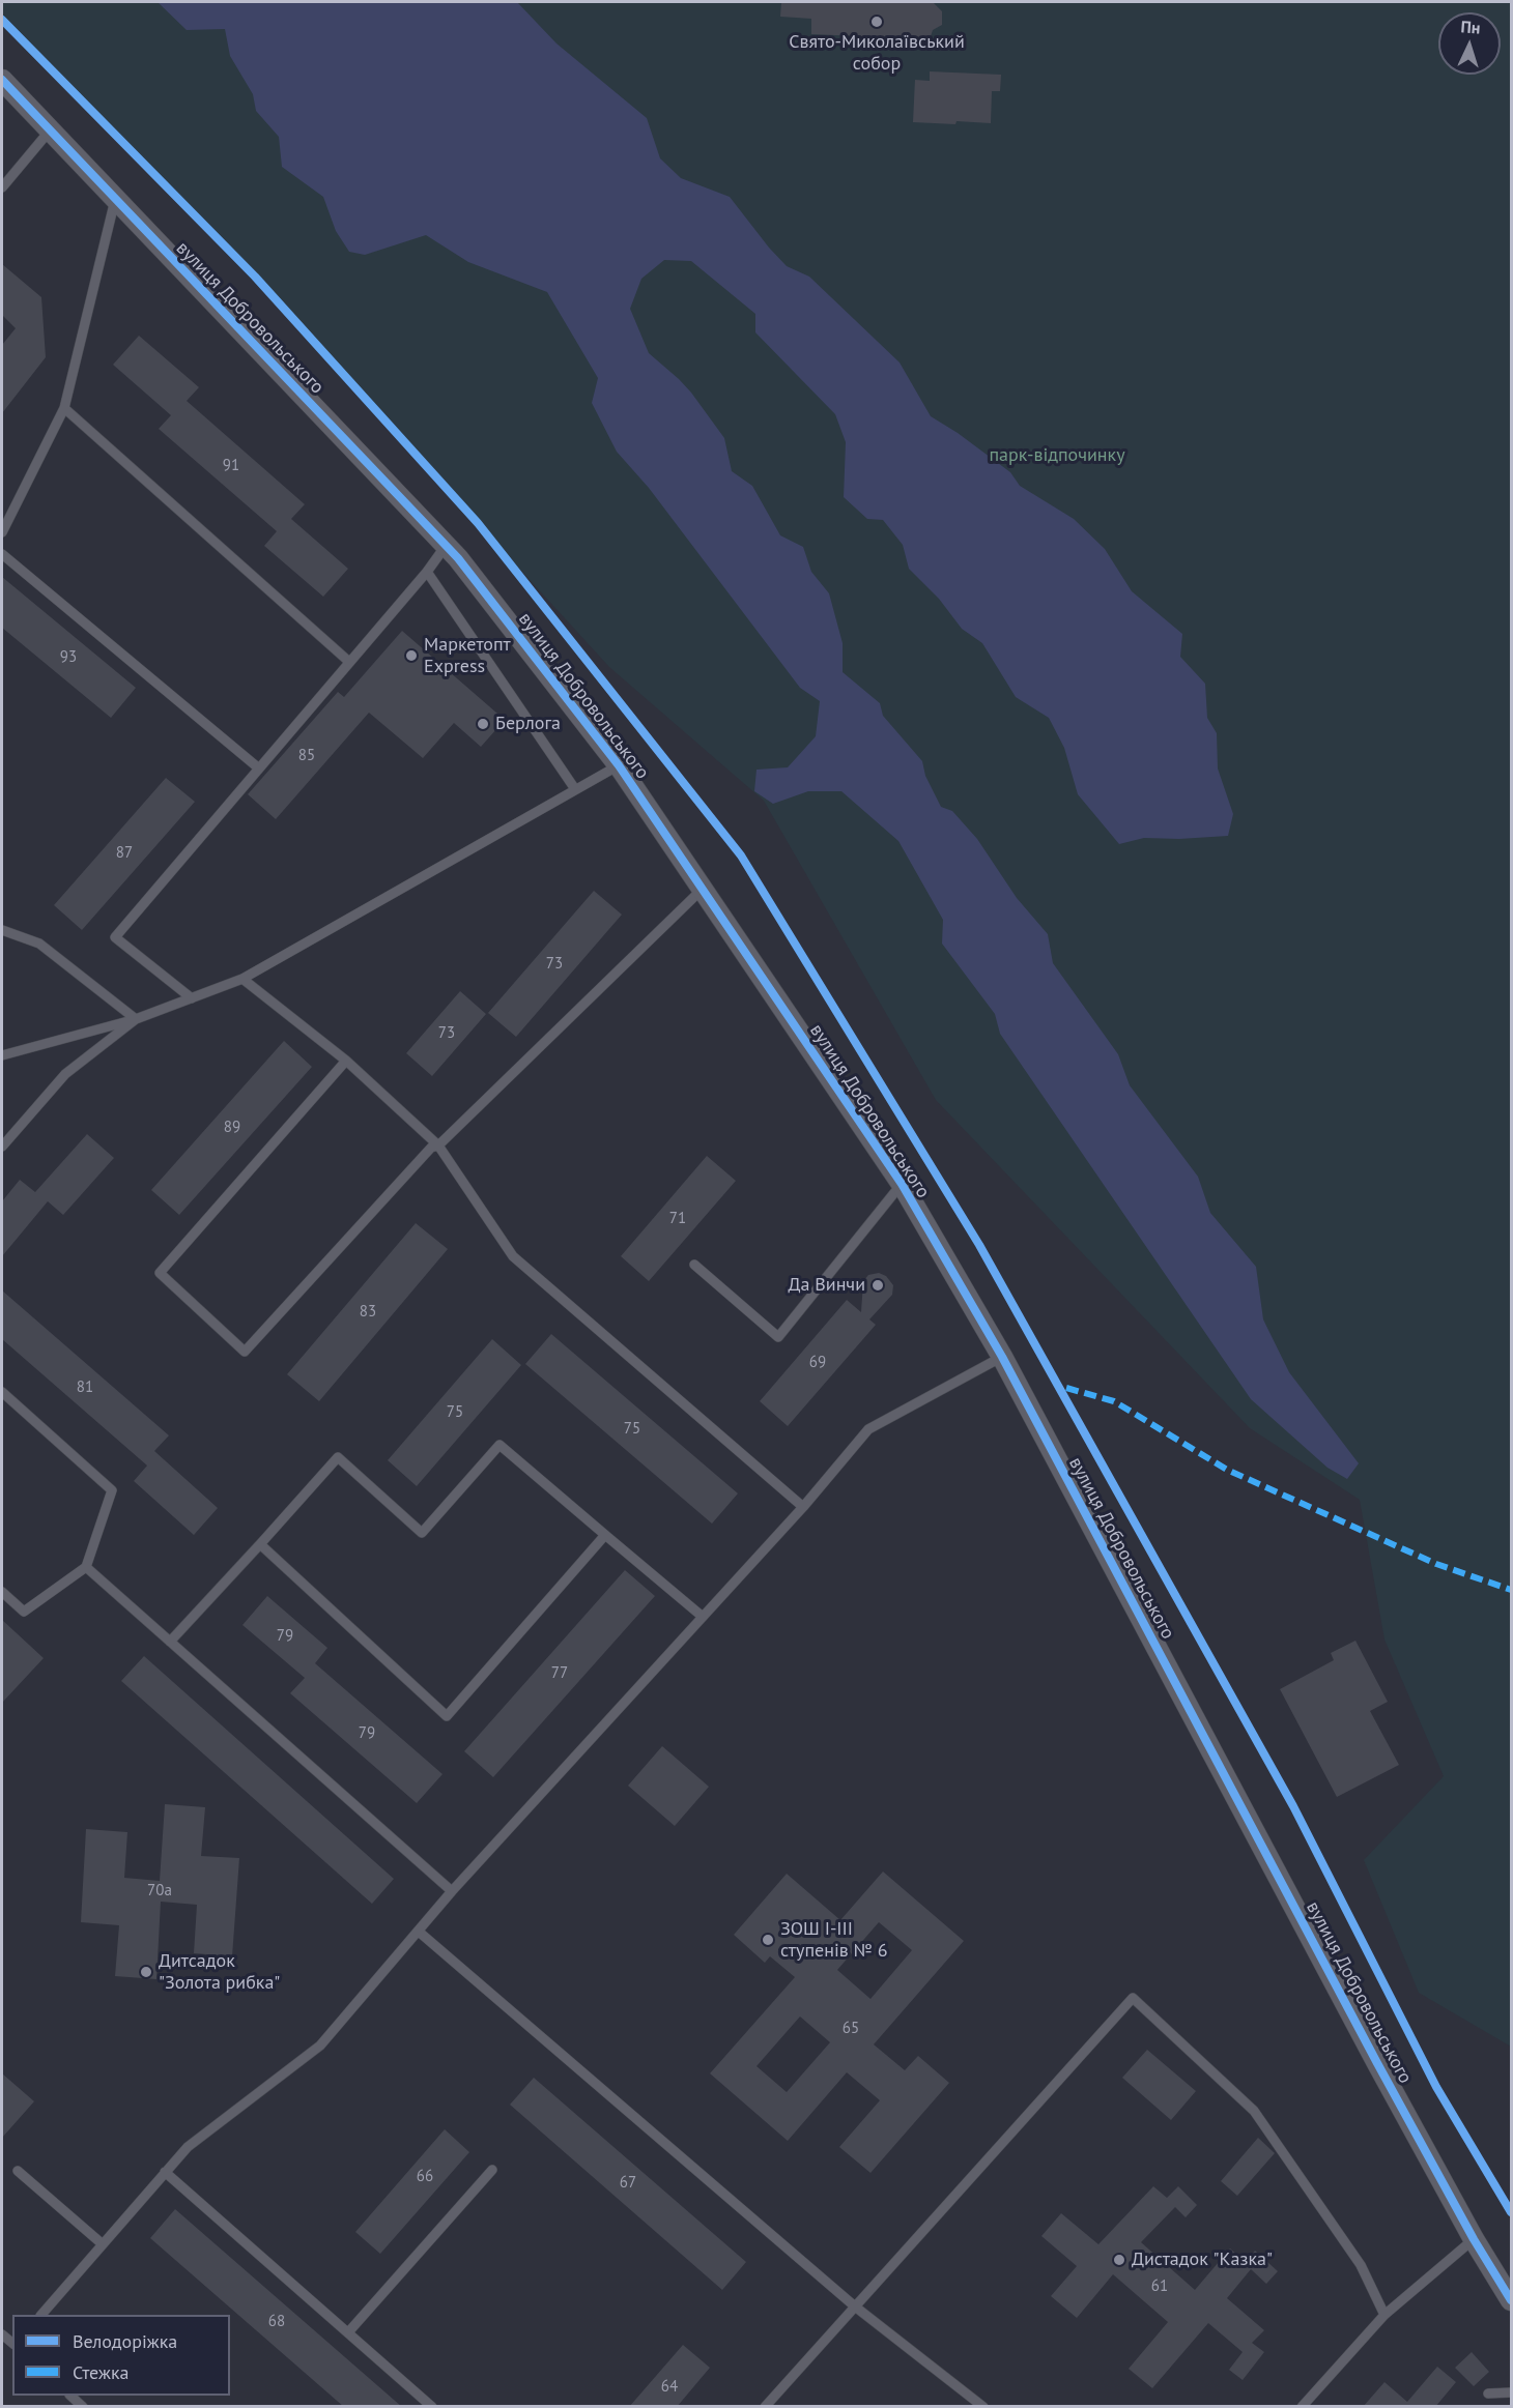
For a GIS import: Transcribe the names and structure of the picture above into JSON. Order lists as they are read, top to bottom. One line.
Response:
{"streets":{"street":["вулиця Добровольського"]},"parks":["парк-відпочинку"],"places":["Свято-Миколаївський собор","Маркетопт Express","Берлога","Да Винчи","ЗОШ І-ІІІ ступенів № 6","Дитсадок \"Золота рибка\"","Дистадок \"Казка\""],"house_numbers":["91","93","85","87","73","73","89","71","83","69","81","75","75","79","77","79","70а","65","66","67","61","68","64"],"legend":["Велодоріжка","Стежка"],"north":"top"}
